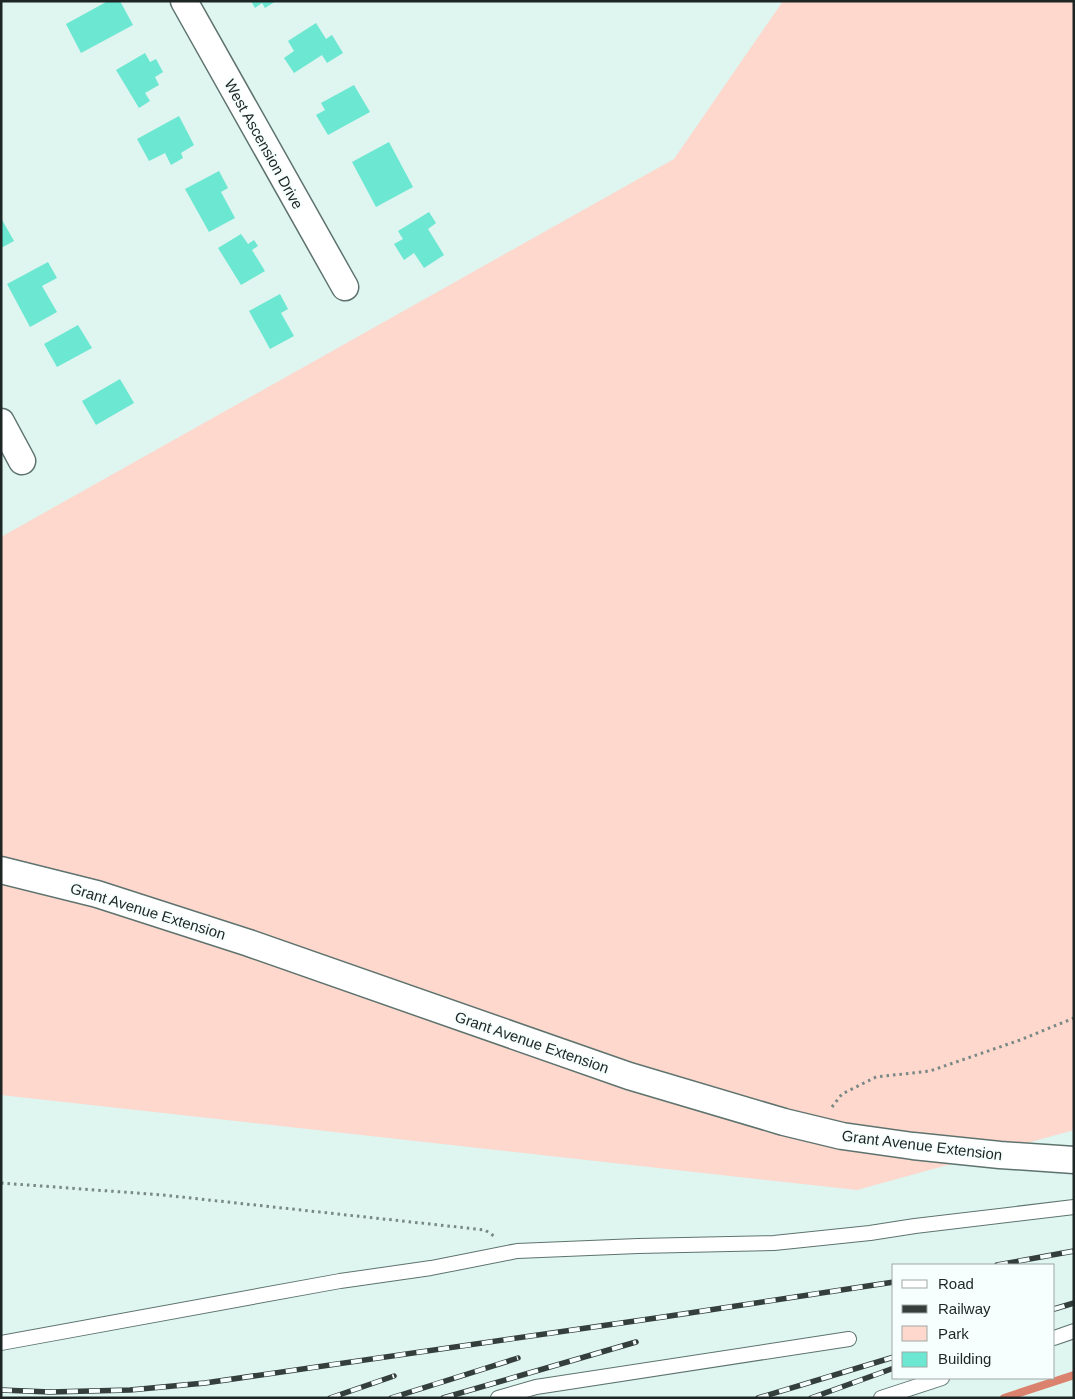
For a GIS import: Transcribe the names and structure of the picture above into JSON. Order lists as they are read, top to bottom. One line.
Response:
{"streets":{"street":["West Ascension Drive","Grant Avenue Extension"]},"legend":["Road","Railway","Park","Building"]}
